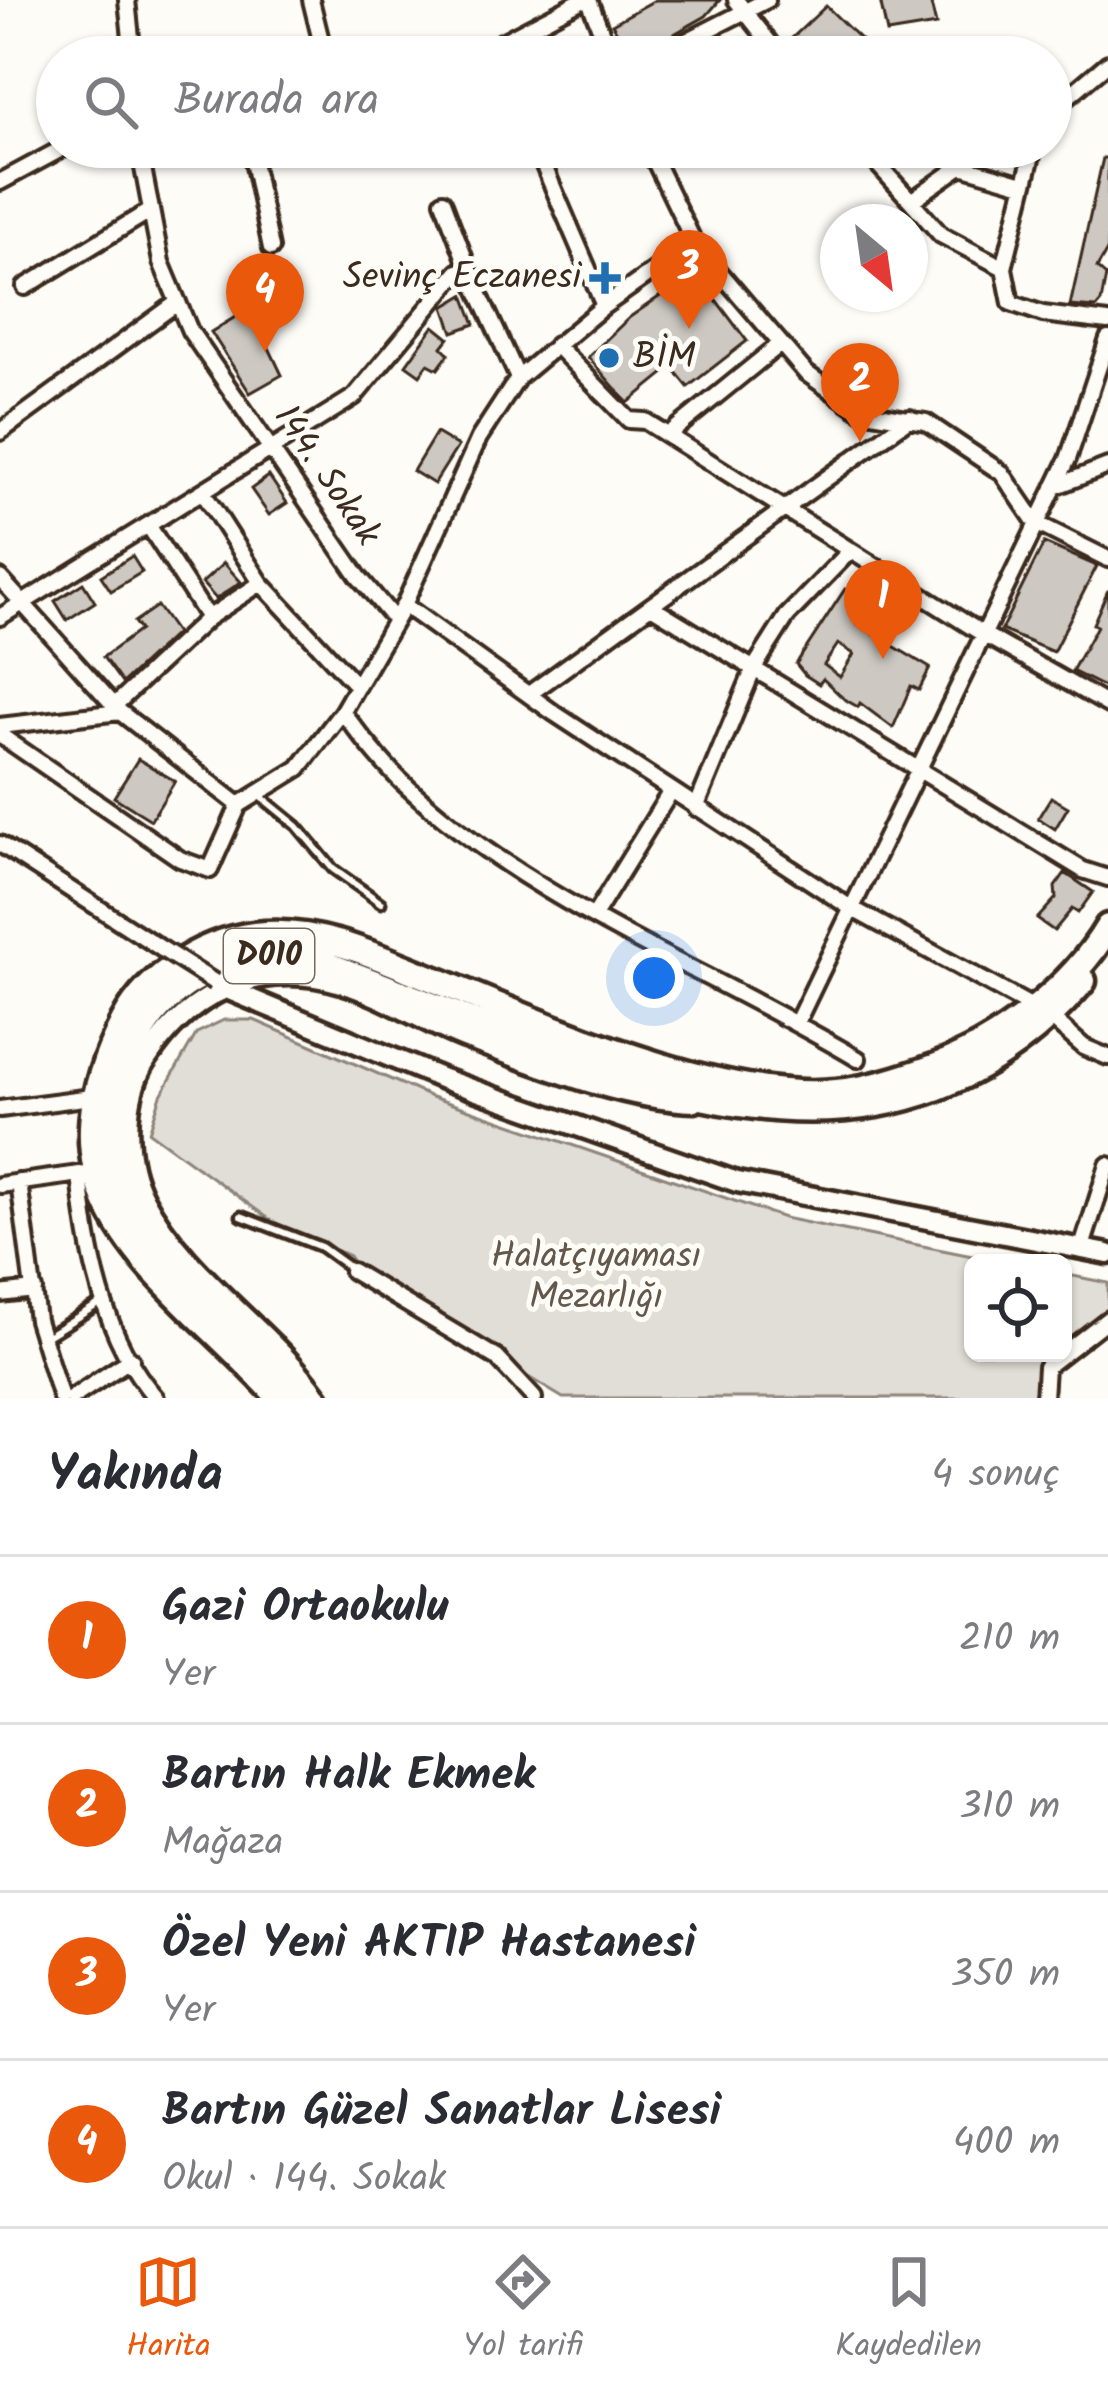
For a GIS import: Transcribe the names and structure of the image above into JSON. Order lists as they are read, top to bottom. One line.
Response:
{"streets":{"highway":["D010"],"street":["144. Sokak"]},"parks":["Halatçıyaması Mezarlığı"],"places":{"health":["Sevinç Eczanesi"],"other":["BİM"]},"north":"bottom right","page":{"search":"Burada ara","pins":["3","4","2","1"],"heading":["Yakında","4 sonuç"],"list":[{"mark":"1","name":"Gazi Ortaokulu","note":"Yer","value":"210 m"},{"mark":"2","name":"Bartın Halk Ekmek","note":"Mağaza","value":"310 m"},{"mark":"3","name":"Özel Yeni AKTIP Hastanesi","note":"Yer","value":"350 m"},{"mark":"4","name":"Bartın Güzel Sanatlar Lisesi","note":"Okul · 144. Sokak","value":"400 m"}],"nav":["Harita","Yol tarifi","Kaydedilen"]}}
